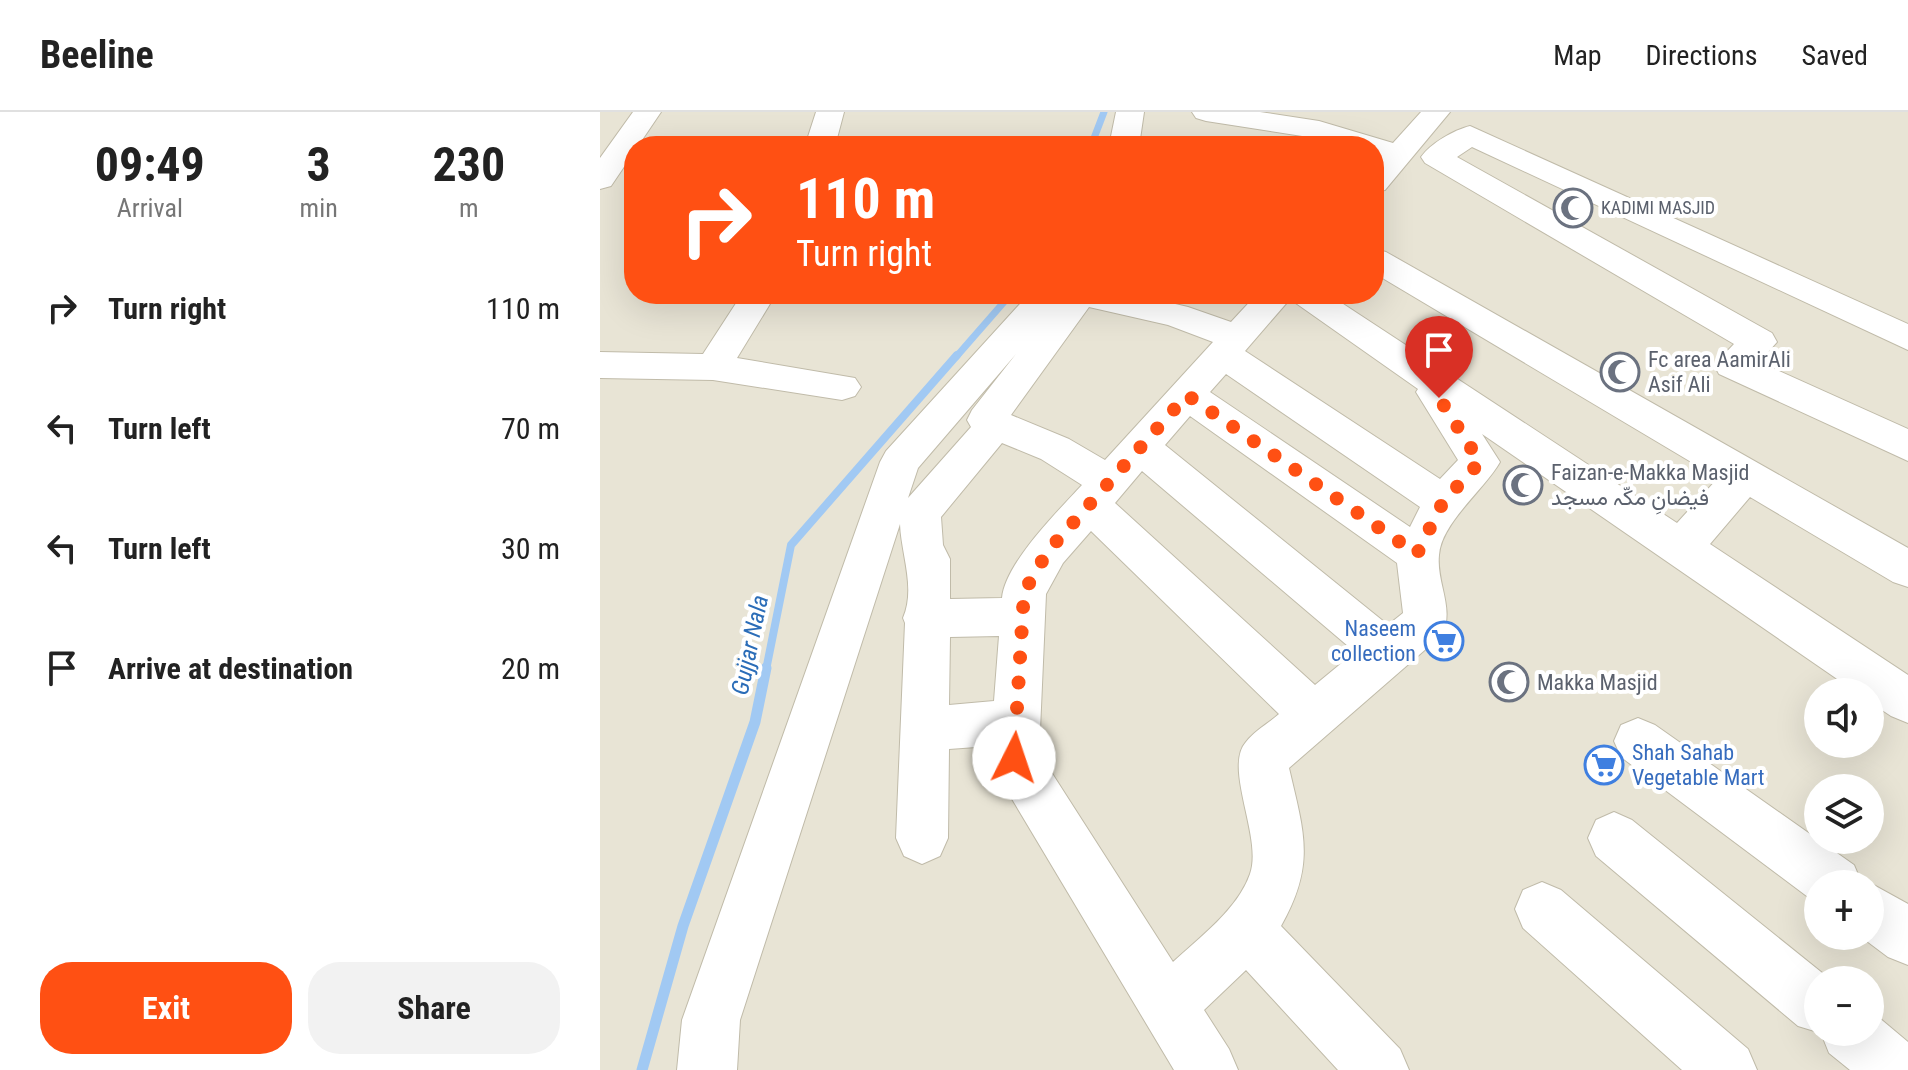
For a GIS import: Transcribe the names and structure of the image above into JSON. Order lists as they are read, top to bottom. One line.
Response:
{"water":["Gujjar Nala"],"places":{"mosque":["KADIMI MASJID","Fc area AamirAli Asif Ali","Faizan-e-Makka Masjid فیضانِ مکّہ مسجد","Makka Masjid"],"supermarket":["Naseem collection","Shah Sahab Vegetable Mart"]},"page":{"header":"Beeline","nav":["Map","Directions","Saved"],"eta":["09:49","Arrival","3","min","230","m"],"turn":["110 m","Turn right"],"list":[{"name":"Turn right","value":"110 m"},{"name":"Turn left","value":"70 m"},{"name":"Turn left","value":"30 m"},{"name":"Arrive at destination","value":"20 m"}],"map_buttons":["+","−"],"buttons":["Exit","Share"]}}
